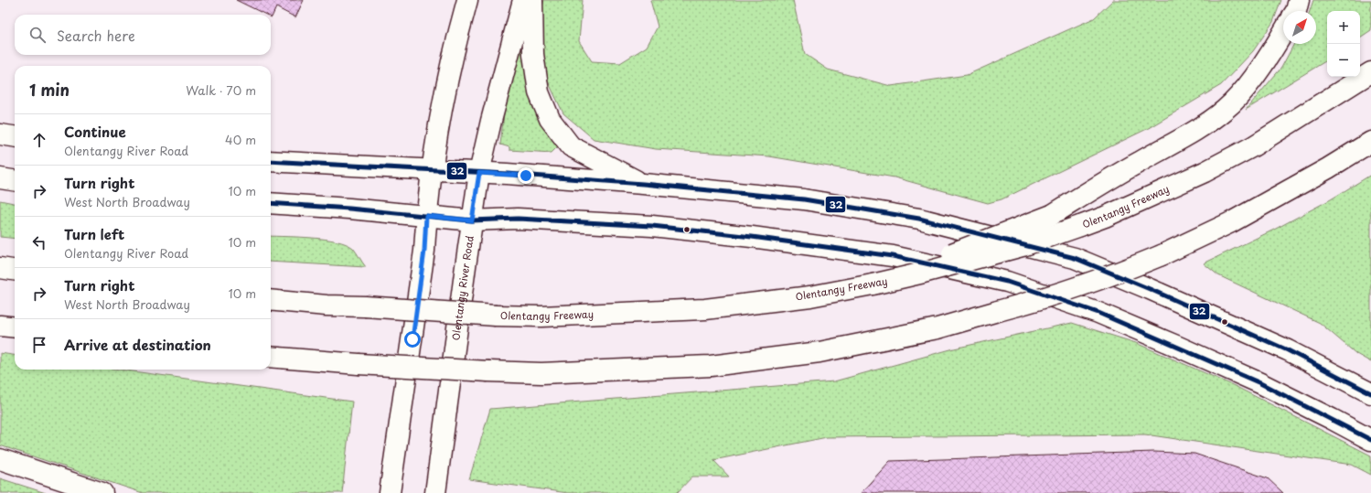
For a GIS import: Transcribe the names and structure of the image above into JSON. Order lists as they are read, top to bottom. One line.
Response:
{"streets":{"main road":["Olentangy Freeway","Olentangy River Road"]},"lines":["transit line 32"],"north":"top right","page":{"map_buttons":["+","−"],"search":"Search here","heading":["1 min","Walk · 70 m"],"list":[["Continue","Olentangy River Road","40 m"],["Turn right","West North Broadway","10 m"],["Turn left","Olentangy River Road","10 m"],["Turn right","West North Broadway","10 m"],"Arrive at destination"]}}
